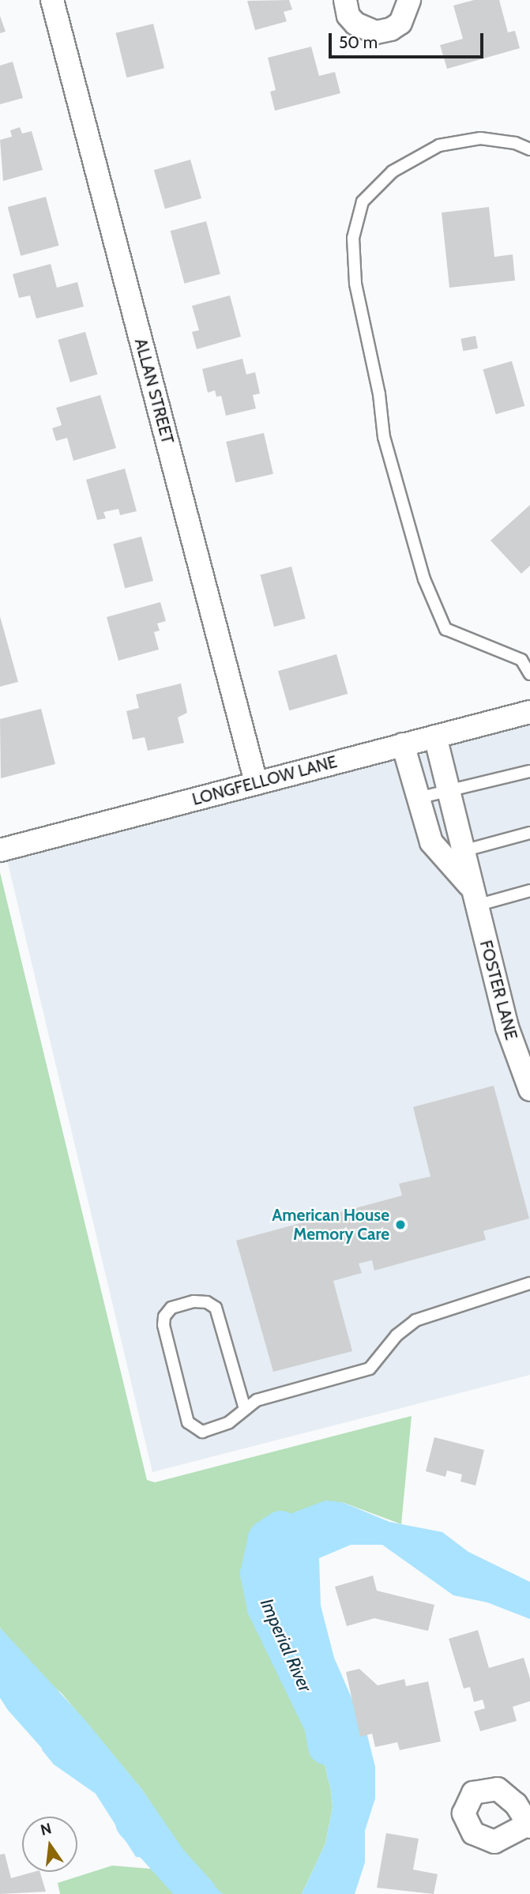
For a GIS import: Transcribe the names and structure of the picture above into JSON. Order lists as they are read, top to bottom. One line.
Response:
{"streets":{"street":["ALLAN STREET","LONGFELLOW LANE","FOSTER LANE"]},"crossings":[["ALLAN STREET","LONGFELLOW LANE"],["LONGFELLOW LANE","FOSTER LANE"]],"water":["Imperial River"],"places":["American House Memory Care"],"scale_bar":"50 m","north":"top"}
